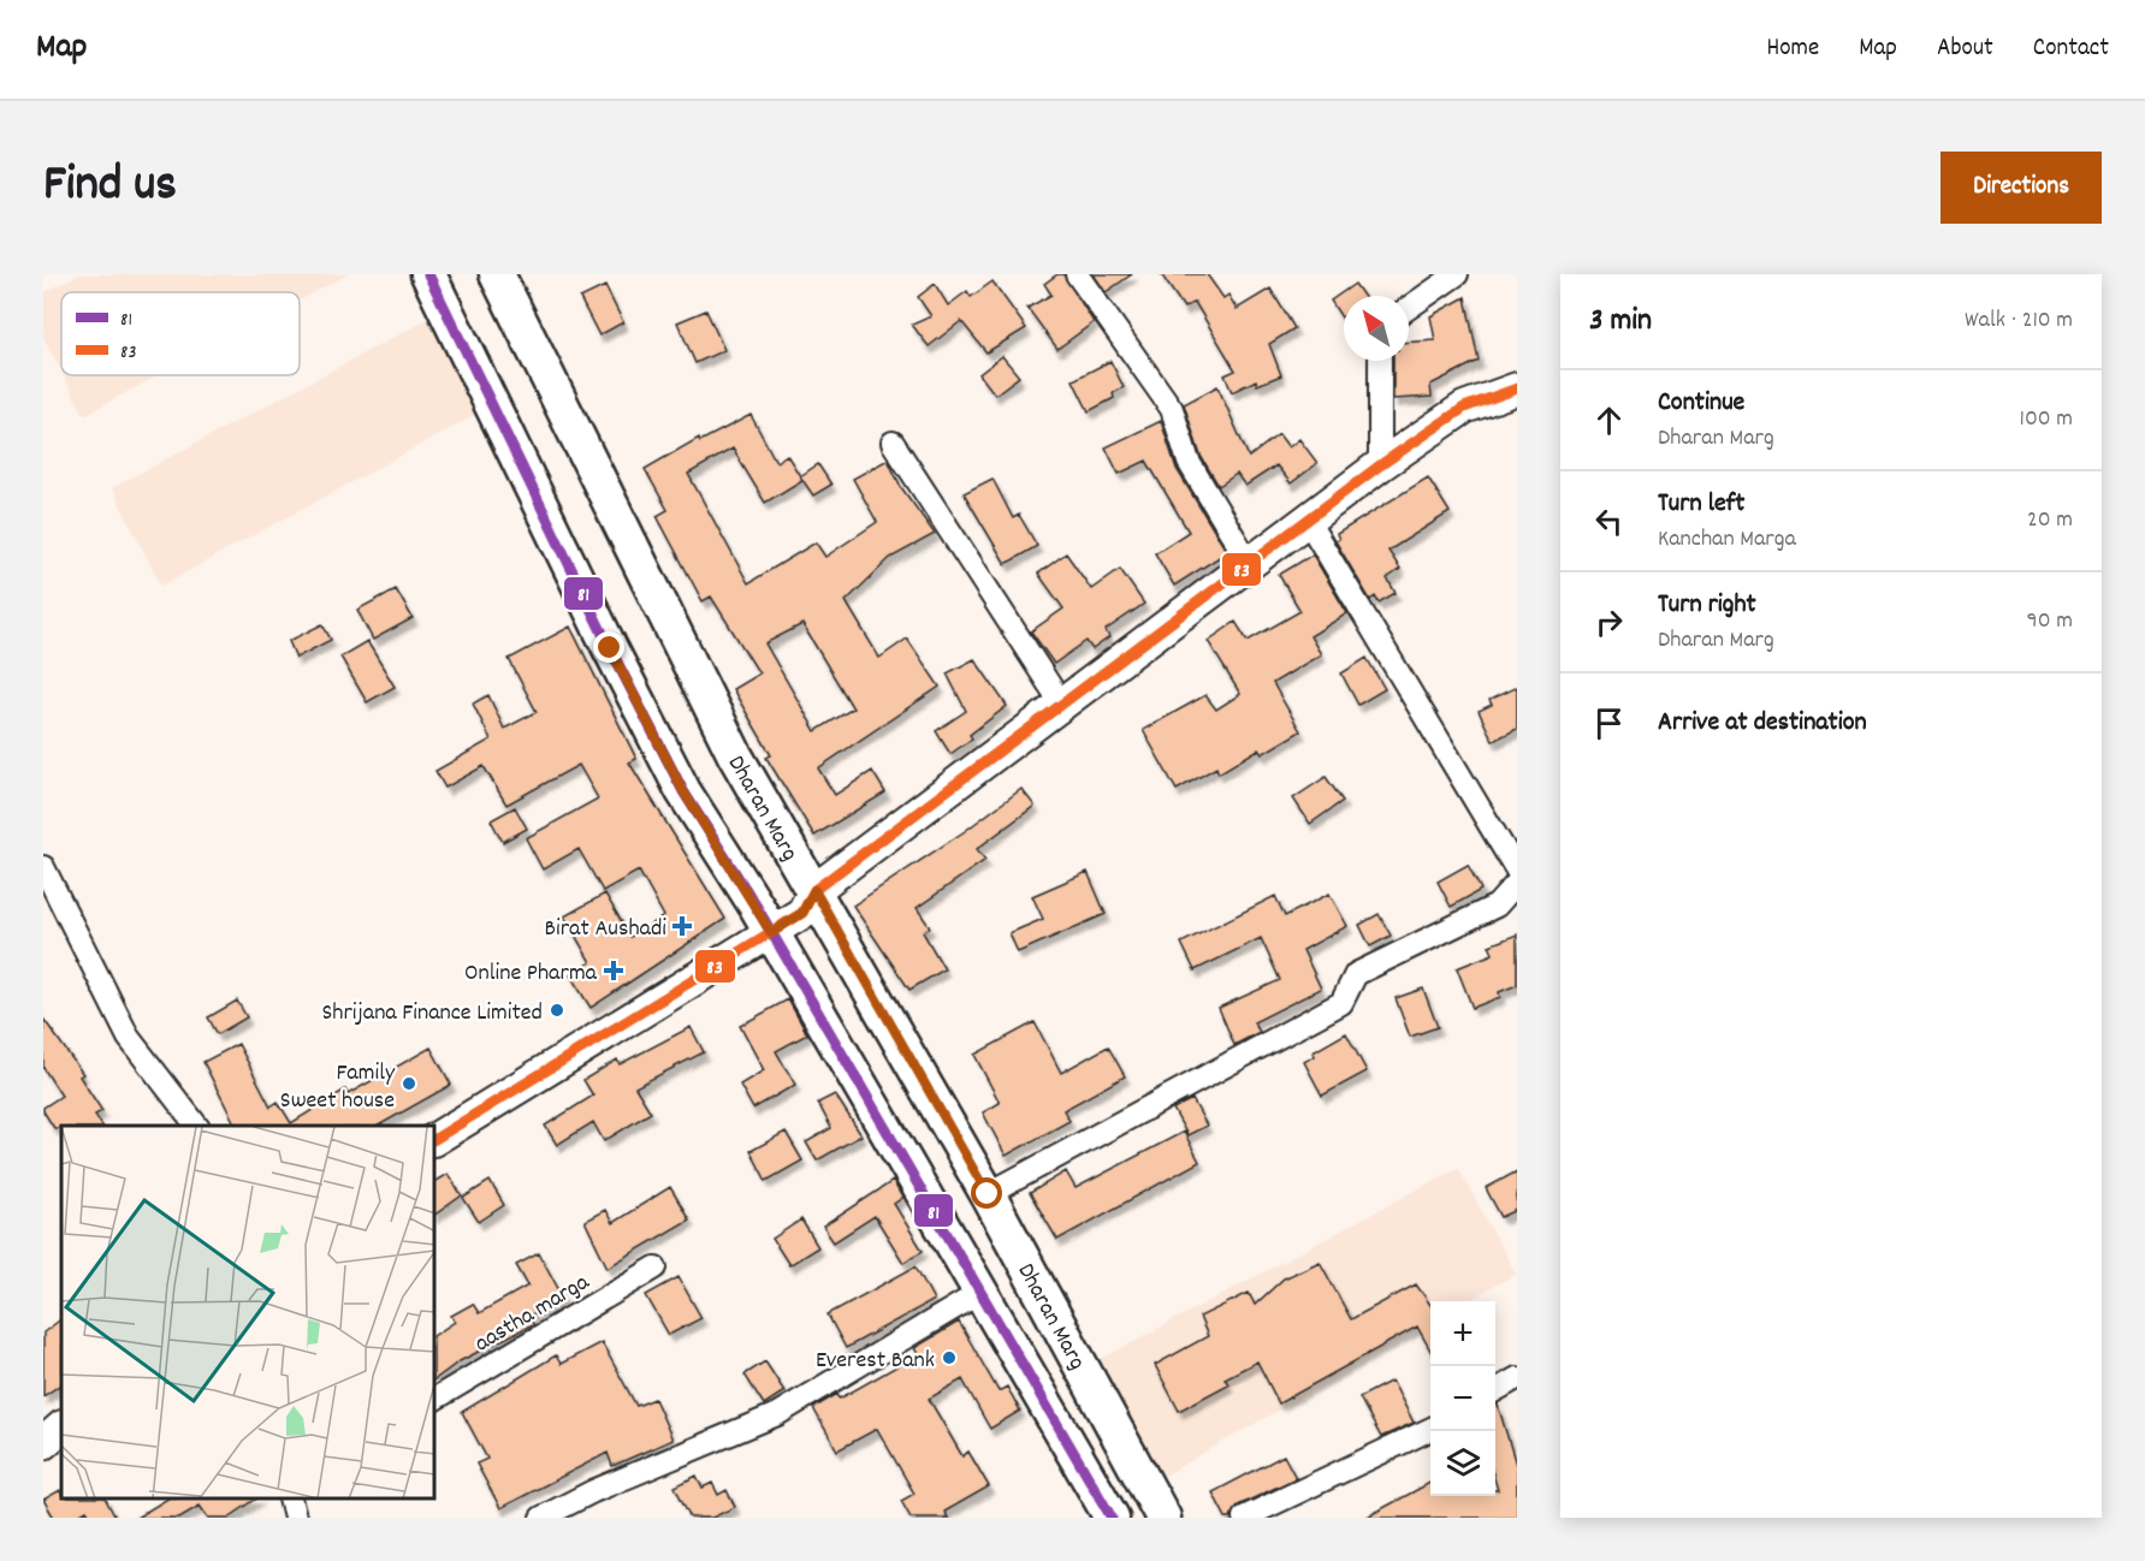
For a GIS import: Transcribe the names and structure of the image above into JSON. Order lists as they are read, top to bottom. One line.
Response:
{"streets":{"main road":["Dharan Marg"],"street":["aastha marga"]},"places":{"health":["Birat Aushadi","Online Pharma"],"other":["Shrijana Finance Limited","Family Sweet house","Everest Bank"]},"lines":["transit line 81","transit line 83"],"legend":["81","83"],"north":"top left","page":{"header":"Map","nav":["Home","Map","About","Contact"],"title":"Find us","buttons":"Directions","heading":["3 min","Walk · 210 m"],"list":[["Continue","Dharan Marg","100 m"],["Turn left","Kanchan Marga","20 m"],["Turn right","Dharan Marg","90 m"],"Arrive at destination"],"map_buttons":["+","−"]}}
